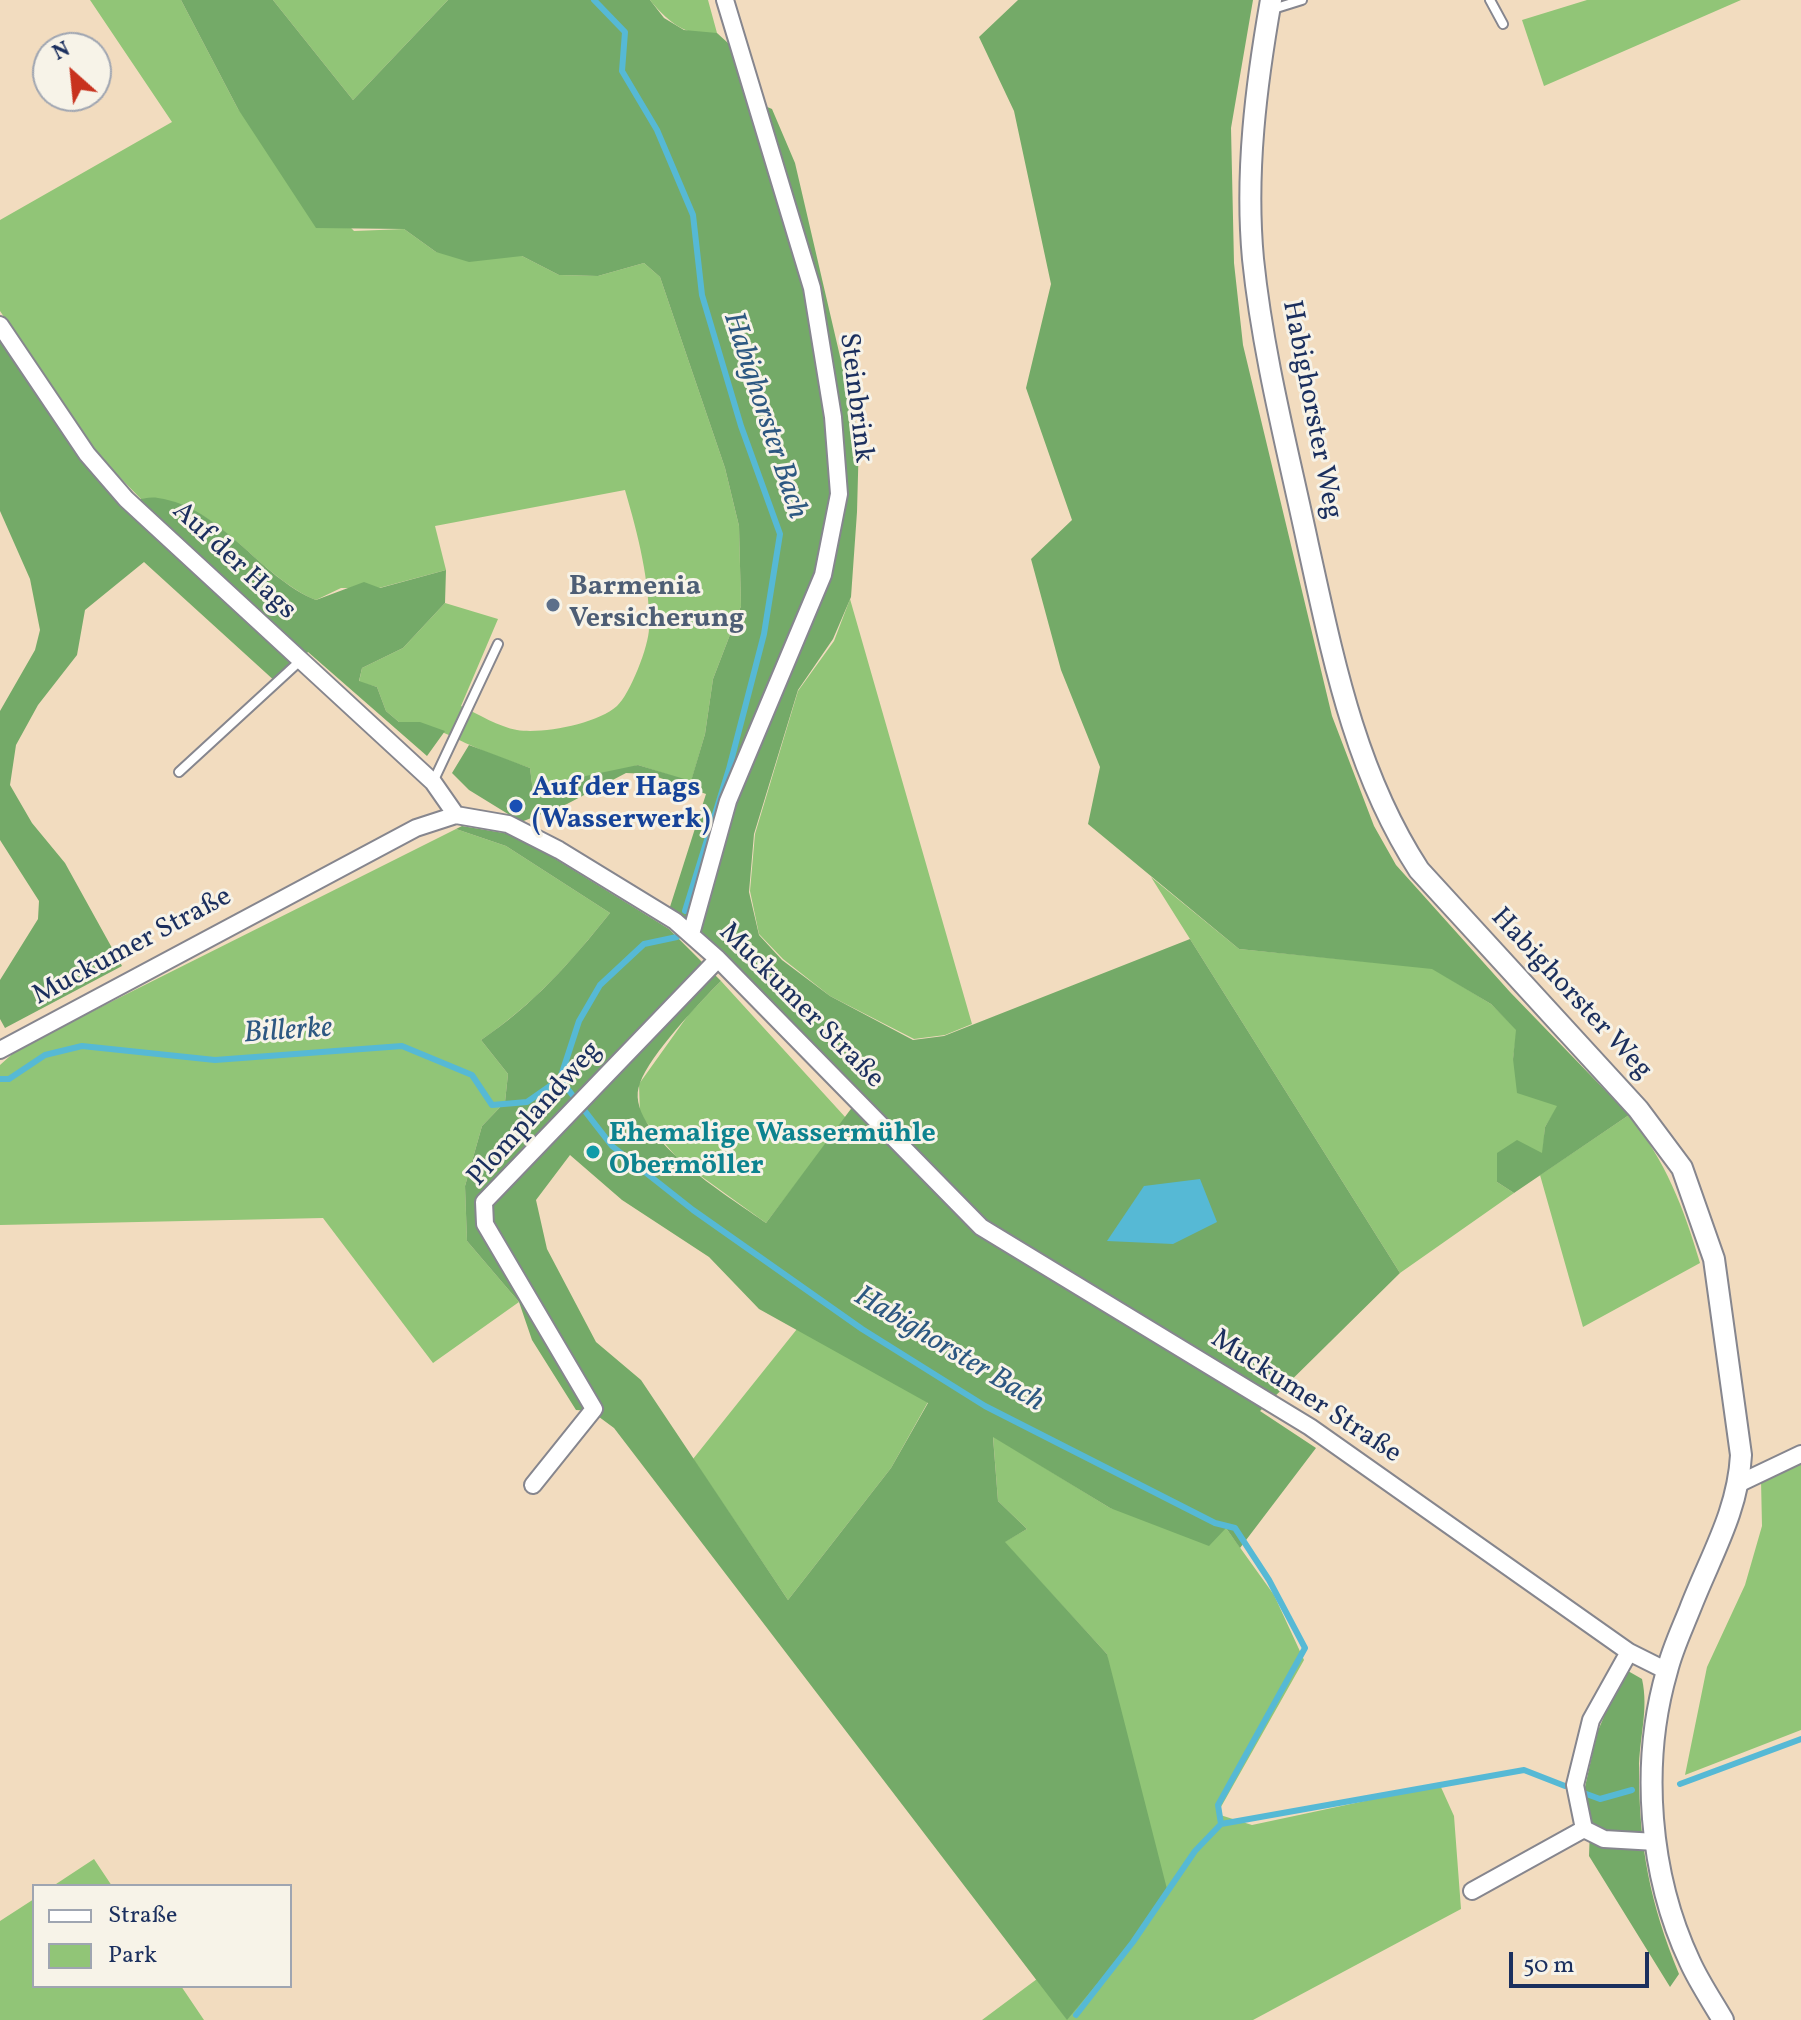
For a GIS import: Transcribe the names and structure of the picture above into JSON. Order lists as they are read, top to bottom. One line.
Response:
{"streets":{"street":["Steinbrink","Habighorster Weg","Auf der Hags","Muckumer Straße","Plomplandweg"]},"crossings":[["Steinbrink","Muckumer Straße"],["Habighorster Weg","Muckumer Straße"],["Auf der Hags","Muckumer Straße"],["Muckumer Straße","Plomplandweg"]],"water":["Habighorster Bach","Billerke"],"places":["Barmenia Versicherung","Auf der Hags (Wasserwerk)","Ehemalige Wassermühle Obermöller"],"legend":["Straße","Park"],"scale_bar":"50 m","north":"top left"}
